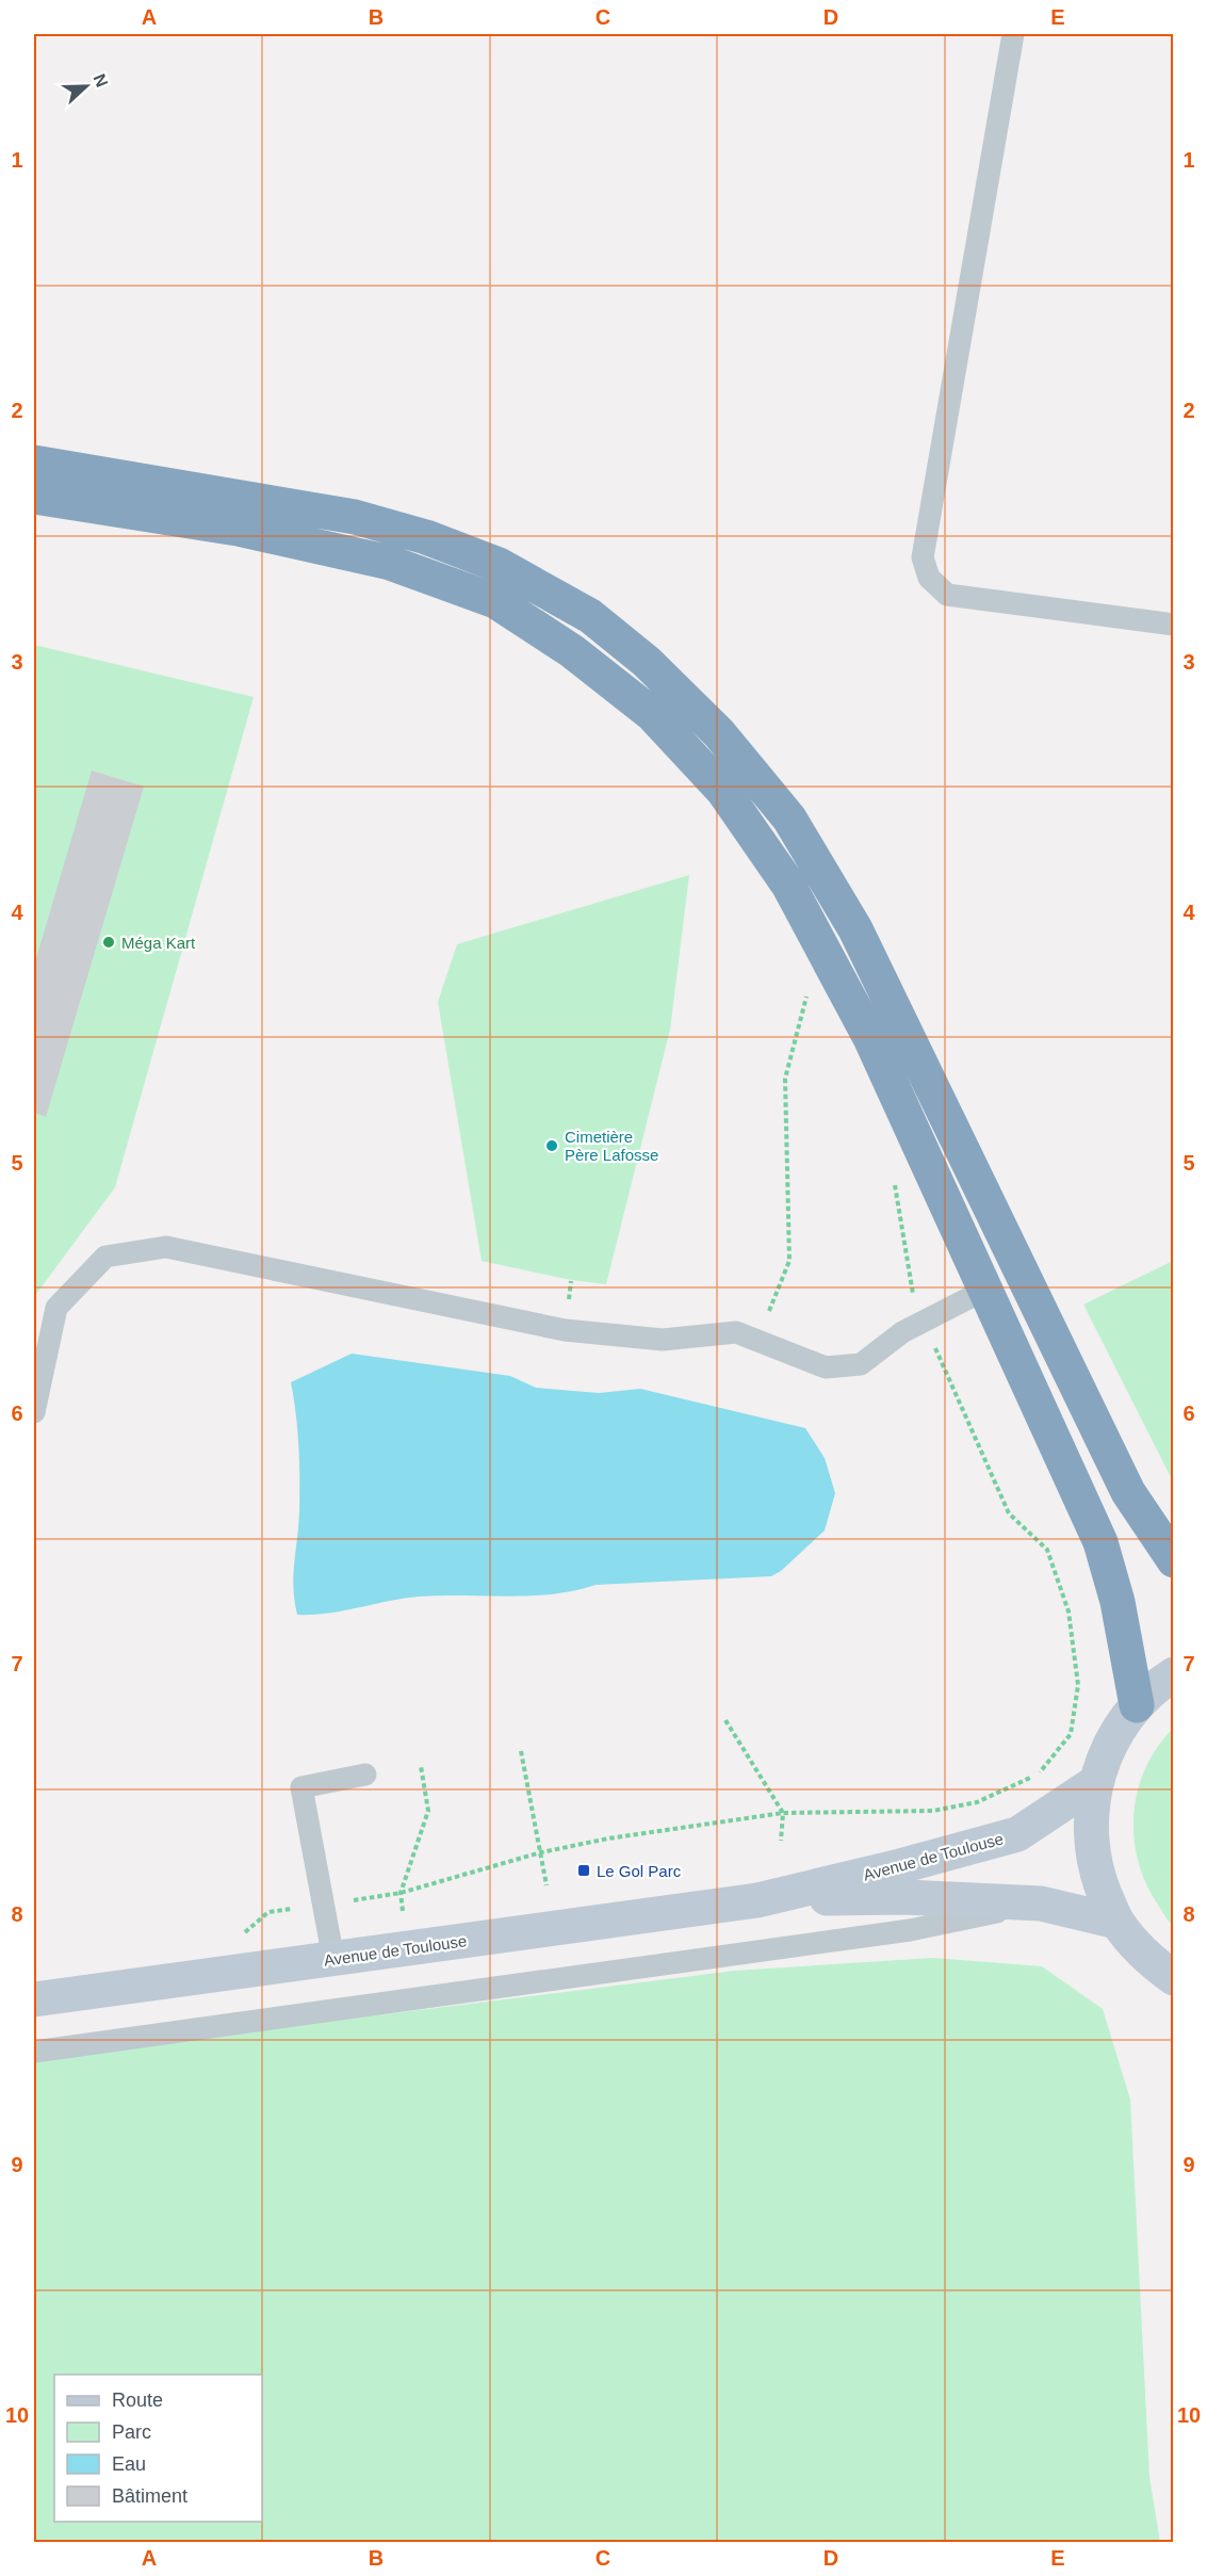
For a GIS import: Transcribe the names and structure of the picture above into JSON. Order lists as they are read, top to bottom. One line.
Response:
{"streets":{"main road":["Avenue de Toulouse"]},"places":{"other":["Méga Kart","Cimetière Père Lafosse"],"transit":["Le Gol Parc"]},"legend":["Route","Parc","Eau","Bâtiment"],"north":"right","grid":{"columns":["A","B","C","D","E"],"rows":["1","2","3","4","5","6","7","8","9","10"]}}
